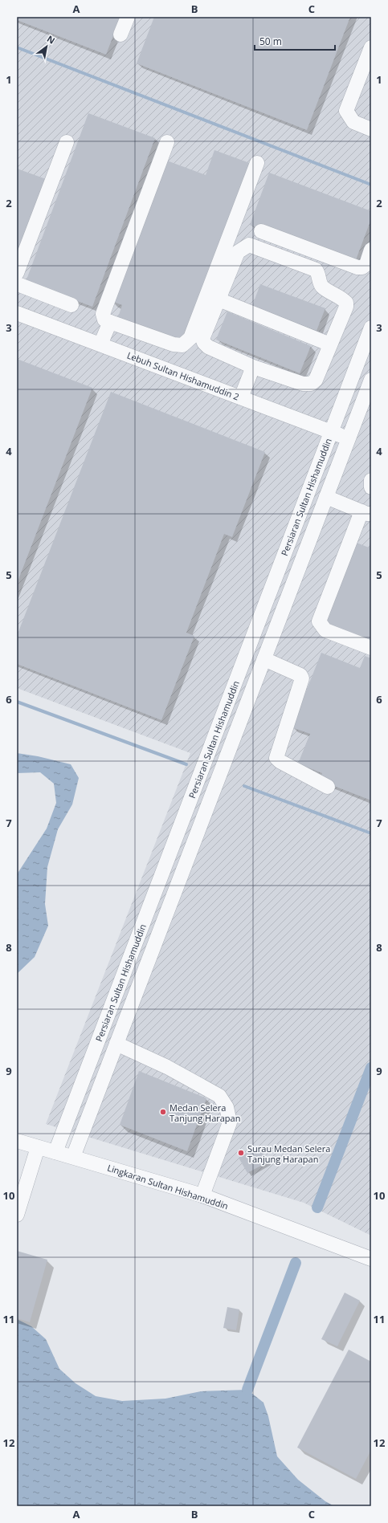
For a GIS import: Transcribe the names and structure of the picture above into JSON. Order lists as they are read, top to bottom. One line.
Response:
{"streets":{"street":["Lebuh Sultan Hishamuddin 2","Persiaran Sultan Hishamuddin","Lingkaran Sultan Hishamuddin"]},"crossings":[["Lebuh Sultan Hishamuddin 2","Persiaran Sultan Hishamuddin"],["Persiaran Sultan Hishamuddin","Lingkaran Sultan Hishamuddin"]],"places":["Medan Selera Tanjung Harapan","Surau Medan Selera Tanjung Harapan"],"scale_bar":"50 m","north":"top right","grid":{"columns":["A","B","C"],"rows":["1","2","3","4","5","6","7","8","9","10","11","12"]}}
